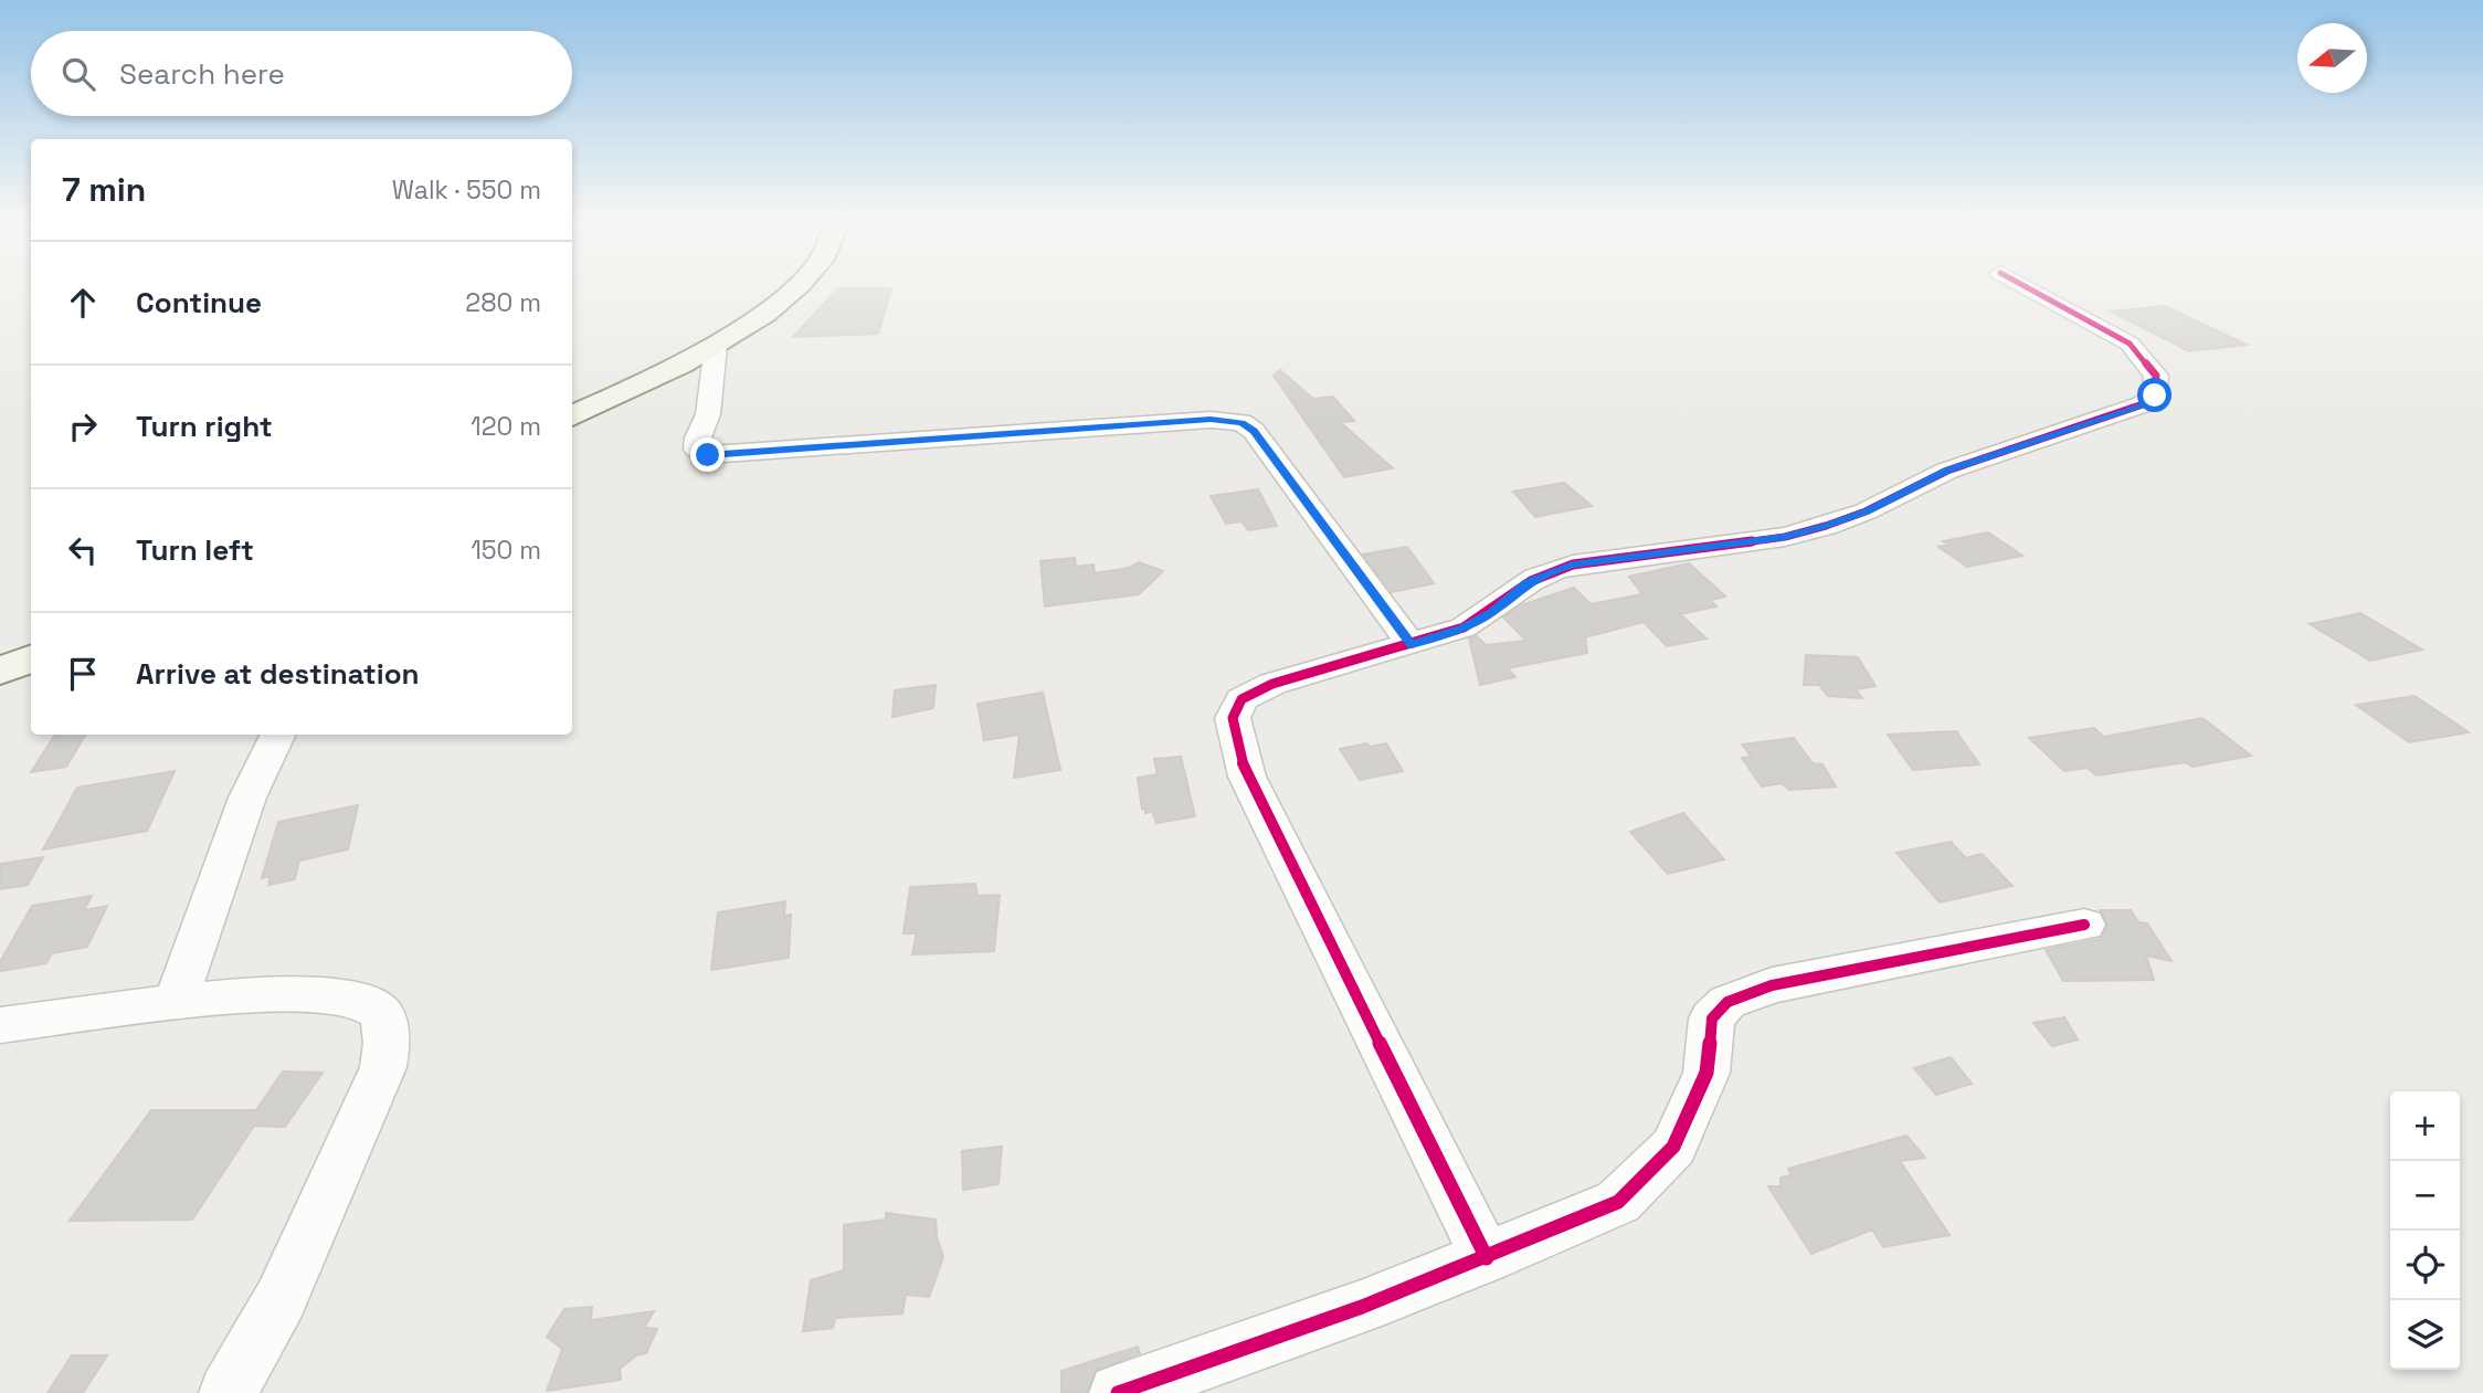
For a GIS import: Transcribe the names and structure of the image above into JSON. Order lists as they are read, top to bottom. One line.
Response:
{"north":"left","page":{"search":"Search here","heading":["7 min","Walk · 550 m"],"list":[["Continue","280 m"],["Turn right","120 m"],["Turn left","150 m"],"Arrive at destination"],"map_buttons":["+","−"]}}
